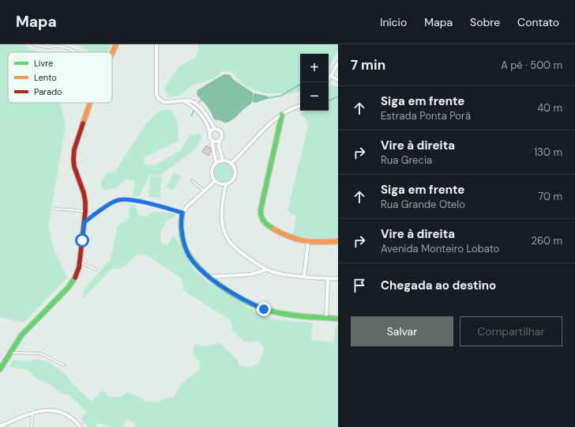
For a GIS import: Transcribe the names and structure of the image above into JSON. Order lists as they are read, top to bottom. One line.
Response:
{"legend":["Livre","Lento","Parado"],"page":{"header":"Mapa","nav":["Início","Mapa","Sobre","Contato"],"heading":["7 min","A pé · 500 m"],"map_buttons":["+","−"],"list":[["Siga em frente","Estrada Ponta Porã","40 m"],["Vire à direita","Rua Grecia","130 m"],["Siga em frente","Rua Grande Otelo","70 m"],["Vire à direita","Avenida Monteiro Lobato","260 m"],"Chegada ao destino"],"buttons":["Salvar","Compartilhar"]}}
